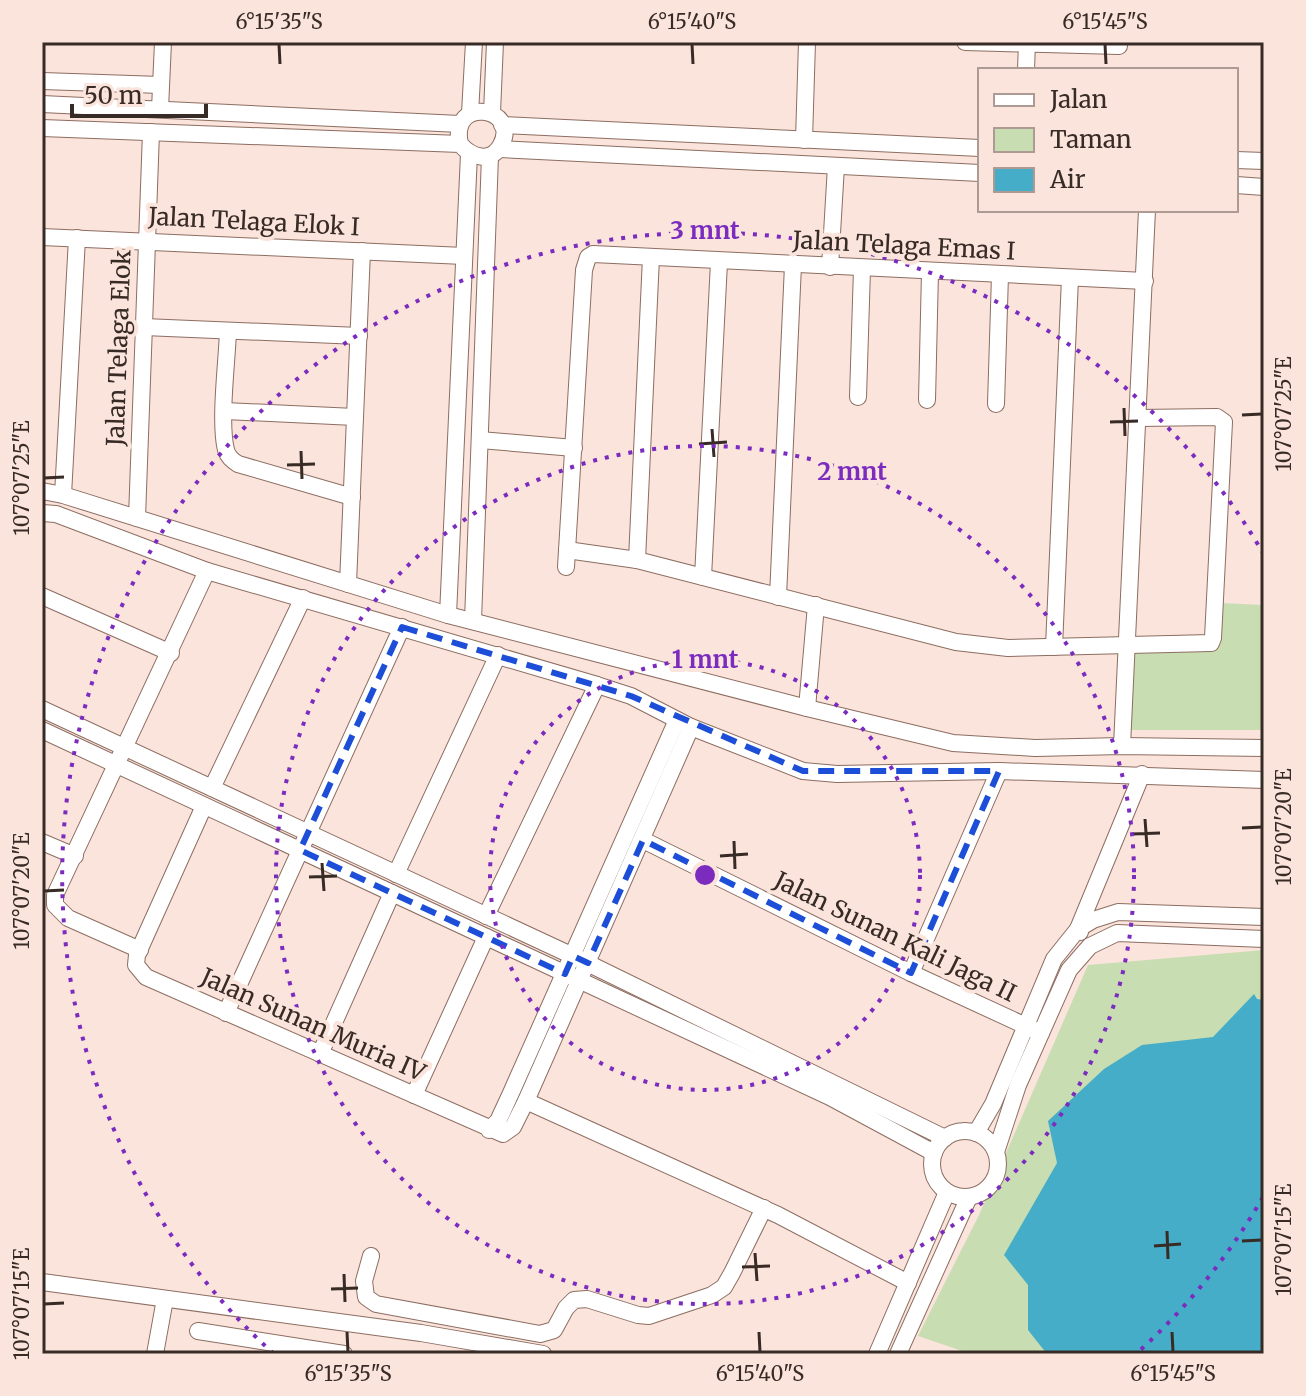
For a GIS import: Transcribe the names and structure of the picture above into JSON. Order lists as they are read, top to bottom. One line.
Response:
{"streets":{"street":["Jalan Telaga Elok I","Jalan Telaga Emas I","Jalan Telaga Elok","Jalan Sunan Kali Jaga II","Jalan Sunan Muria IV"]},"crossings":[["Jalan Telaga Elok I","Jalan Telaga Elok"]],"legend":["Jalan","Taman","Air"],"scale_bar":"50 m","coordinates":["6°15'35\"S","6°15'40\"S","6°15'45\"S","107°07'25\"E","107°07'20\"E","107°07'15\"E"],"rings":["3 mnt","2 mnt","1 mnt"]}
